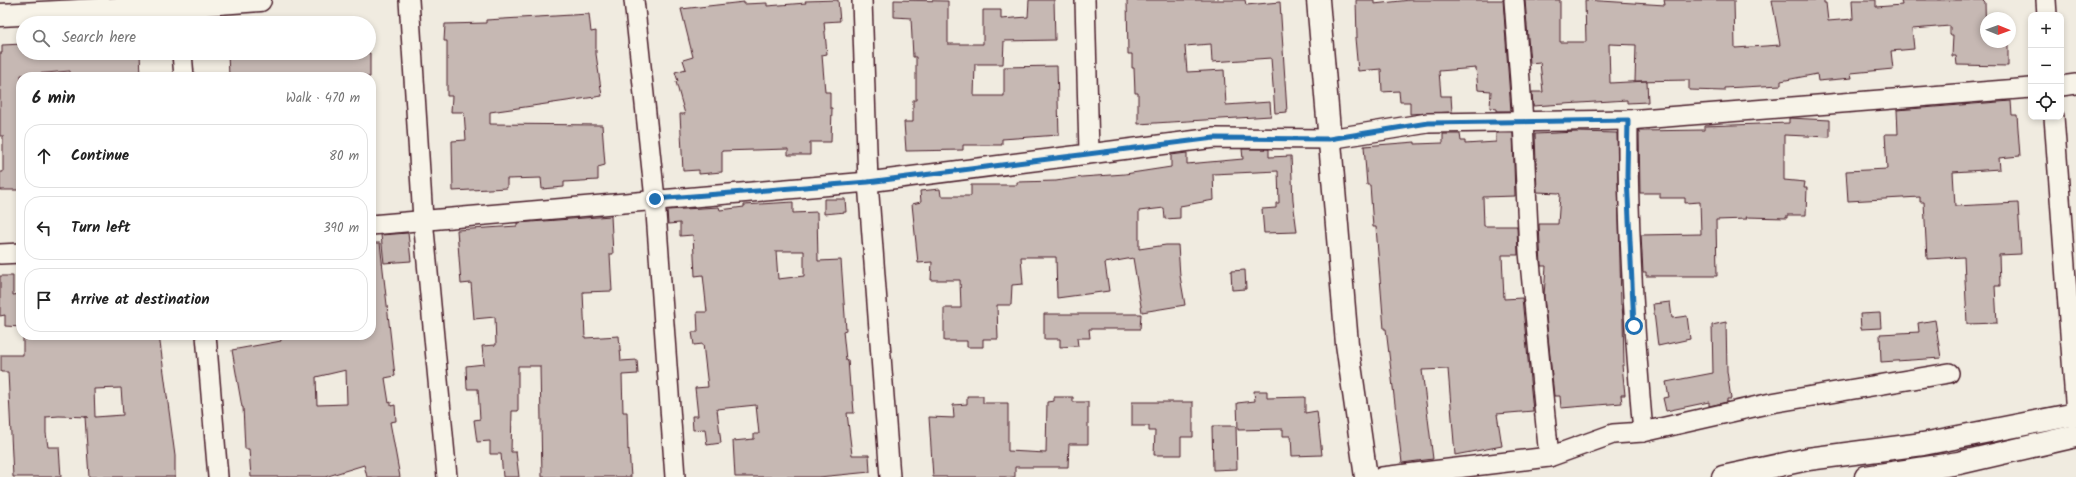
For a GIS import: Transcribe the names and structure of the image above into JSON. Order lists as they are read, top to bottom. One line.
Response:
{"north":"right","page":{"map_buttons":["+","−"],"search":"Search here","heading":["6 min","Walk · 470 m"],"list":[["Continue","80 m"],["Turn left","390 m"],"Arrive at destination"]}}
